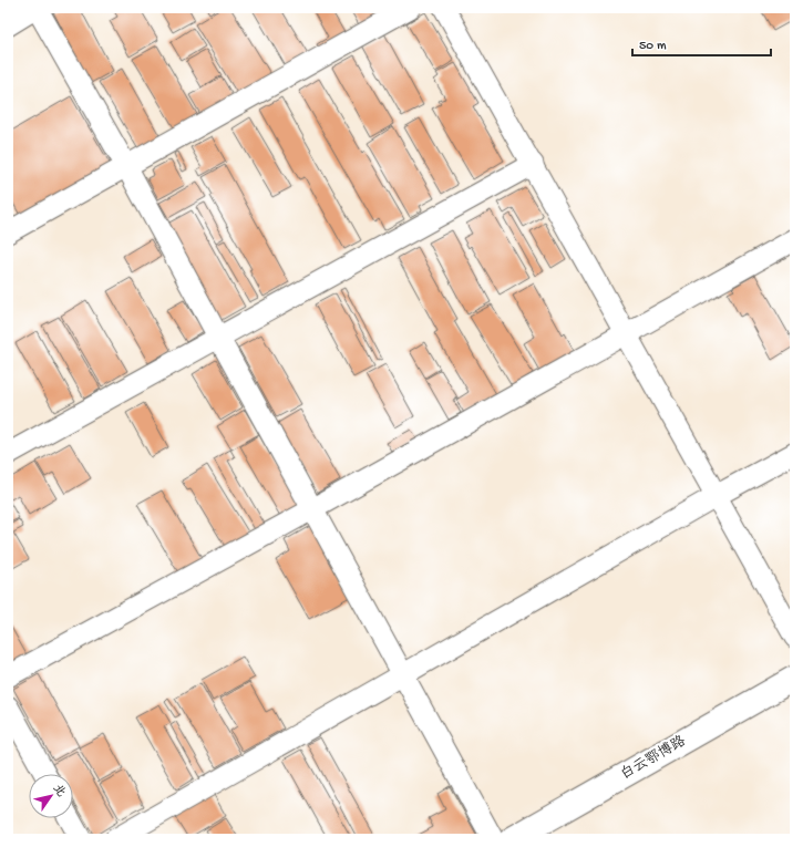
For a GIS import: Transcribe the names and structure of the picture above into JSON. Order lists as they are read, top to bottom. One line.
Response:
{"streets":{"street":["白云鄂博路"]},"scale_bar":"50 m","north":"top right"}
